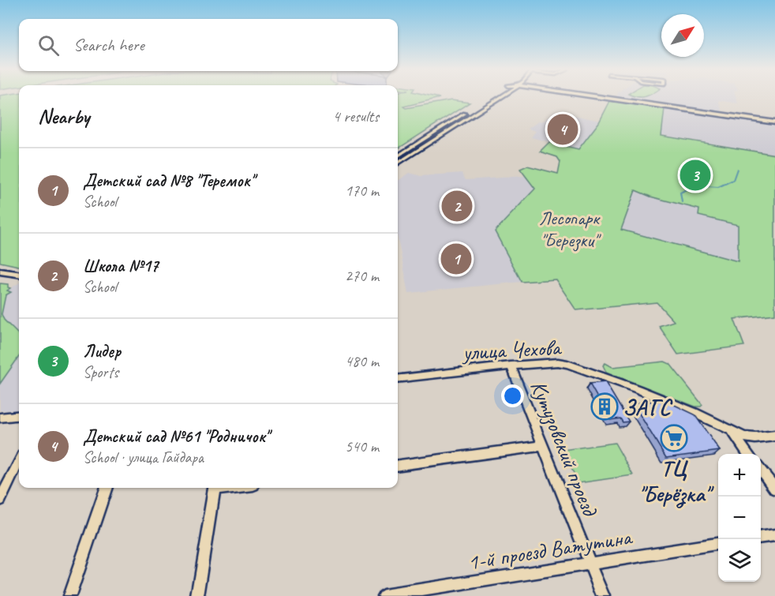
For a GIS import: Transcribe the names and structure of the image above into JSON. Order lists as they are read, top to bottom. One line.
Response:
{"streets":{"street":["улица Чехова","Кутузовский проезд","1-й проезд Ватутина"]},"crossings":[["улица Чехова","Кутузовский проезд"],["Кутузовский проезд","1-й проезд Ватутина"]],"parks":["Лесопарк \"Березки\""],"places":{"building":["ЗАГС"],"supermarket":["ТЦ \"Берёзка\""]},"north":"top right","page":{"search":"Search here","heading":["Nearby","4 results"],"pins":["4","3","2","1"],"list":[{"mark":"1","name":"Детский сад №8 \"Теремок\"","note":"School","value":"170 m"},{"mark":"2","name":"Школа №17","note":"School","value":"270 m"},{"mark":"3","name":"Лидер","note":"Sports","value":"480 m"},{"mark":"4","name":"Детский сад №61 \"Родничок\"","note":"School · улица Гайдара","value":"540 m"}],"map_buttons":["+","−"]}}
